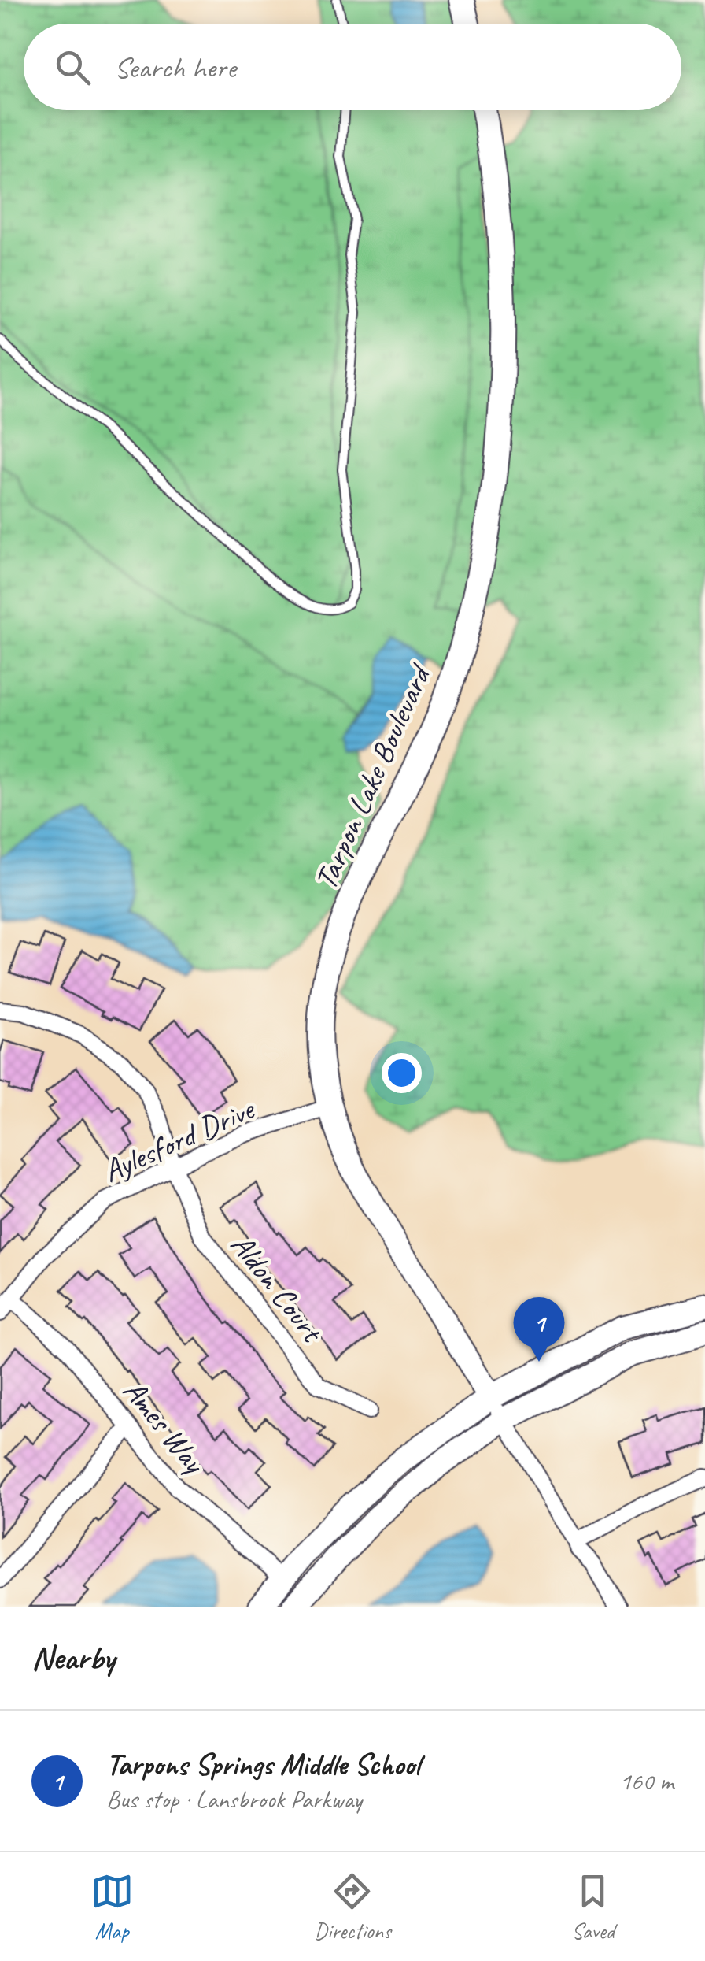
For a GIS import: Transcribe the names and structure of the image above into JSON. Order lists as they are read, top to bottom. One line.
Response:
{"streets":{"street":["Tarpon Lake Boulevard","Aylesford Drive","Aldon Court","Ames Way"]},"crossings":[["Tarpon Lake Boulevard","Aylesford Drive"],["Aylesford Drive","Aldon Court"],["Aylesford Drive","Ames Way"]],"page":{"search":"Search here","pins":"1","heading":"Nearby","list":[{"mark":"1","name":"Tarpons Springs Middle School","note":"Bus stop · Lansbrook Parkway","value":"160 m"}],"nav":["Map","Directions","Saved"]}}
